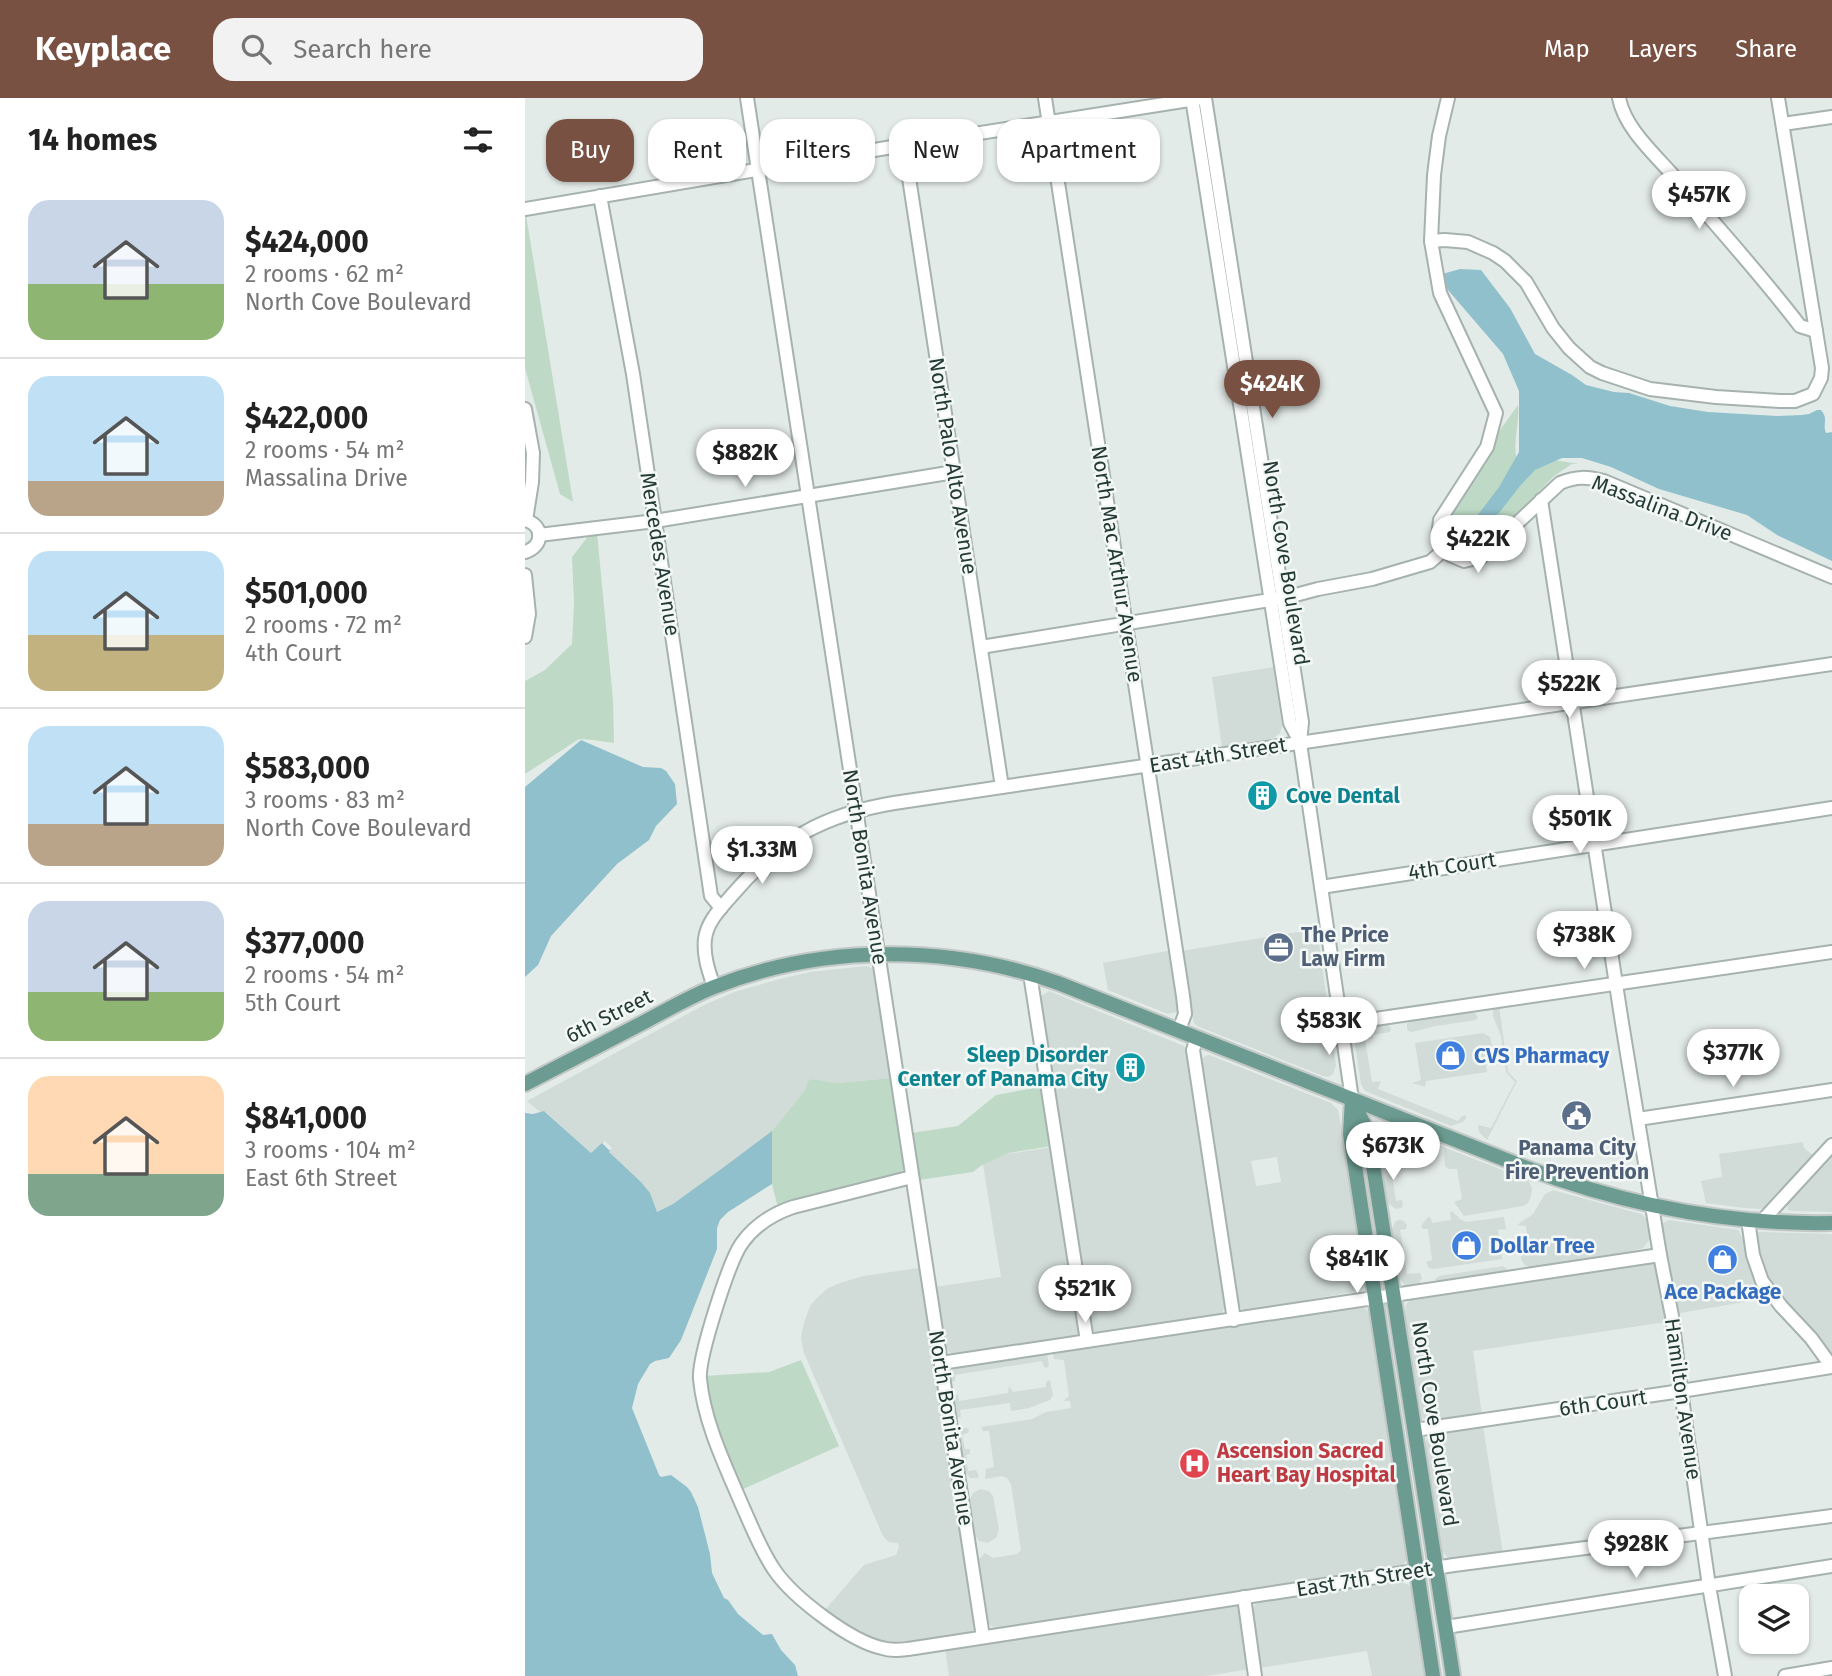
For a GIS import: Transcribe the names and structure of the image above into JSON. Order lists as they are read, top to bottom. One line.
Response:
{"streets":{"main road":["North Cove Boulevard","6th Street"],"street":["North Palo Alto Avenue","Massalina Drive","Mercedes Avenue","North Mac Arthur Avenue","East 4th Street","4th Court","North Bonita Avenue","Hamilton Avenue","6th Court","East 7th Street"]},"crossings":[["North Palo Alto Avenue","East 4th Street"],["Massalina Drive","Hamilton Avenue"],["Mercedes Avenue","East 4th Street"],["North Cove Boulevard","East 4th Street"],["North Cove Boulevard","4th Court"],["North Cove Boulevard","6th Street"],["North Cove Boulevard","6th Court"],["North Cove Boulevard","East 7th Street"],["North Mac Arthur Avenue","East 4th Street"],["North Mac Arthur Avenue","6th Street"],["East 4th Street","North Bonita Avenue"],["East 4th Street","6th Street"],["East 4th Street","Hamilton Avenue"],["4th Court","Hamilton Avenue"],["North Bonita Avenue","6th Street"],["North Bonita Avenue","East 7th Street"],["6th Street","Hamilton Avenue"],["Hamilton Avenue","6th Court"],["Hamilton Avenue","East 7th Street"]],"places":{"building":["Cove Dental","Sleep Disorder Center of Panama City"],"office":["The Price Law Firm"],"shop":["CVS Pharmacy","Dollar Tree","Ace Package"],"public building":["Panama City Fire Prevention"],"hospital":["Ascension Sacred Heart Bay Hospital"]},"page":{"header":"Keyplace","search":"Search here","nav":["Map","Layers","Share"],"heading":"14 homes","chip":["Buy","Rent","Filters","New","Apartment"],"price":["$457K","$424K","$882K","$422K","$522K","$501K","$1.33M","$738K","$583K","$377K","$673K","$841K","$521K","$928K"],"list":[{"name":"$424,000","note":"2 rooms · 62 m² · North Cove Boulevard"},{"name":"$422,000","note":"2 rooms · 54 m² · Massalina Drive"},{"name":"$501,000","note":"2 rooms · 72 m² · 4th Court"},{"name":"$583,000","note":"3 rooms · 83 m² · North Cove Boulevard"},{"name":"$377,000","note":"2 rooms · 54 m² · 5th Court"},{"name":"$841,000","note":"3 rooms · 104 m² · East 6th Street"}]}}
